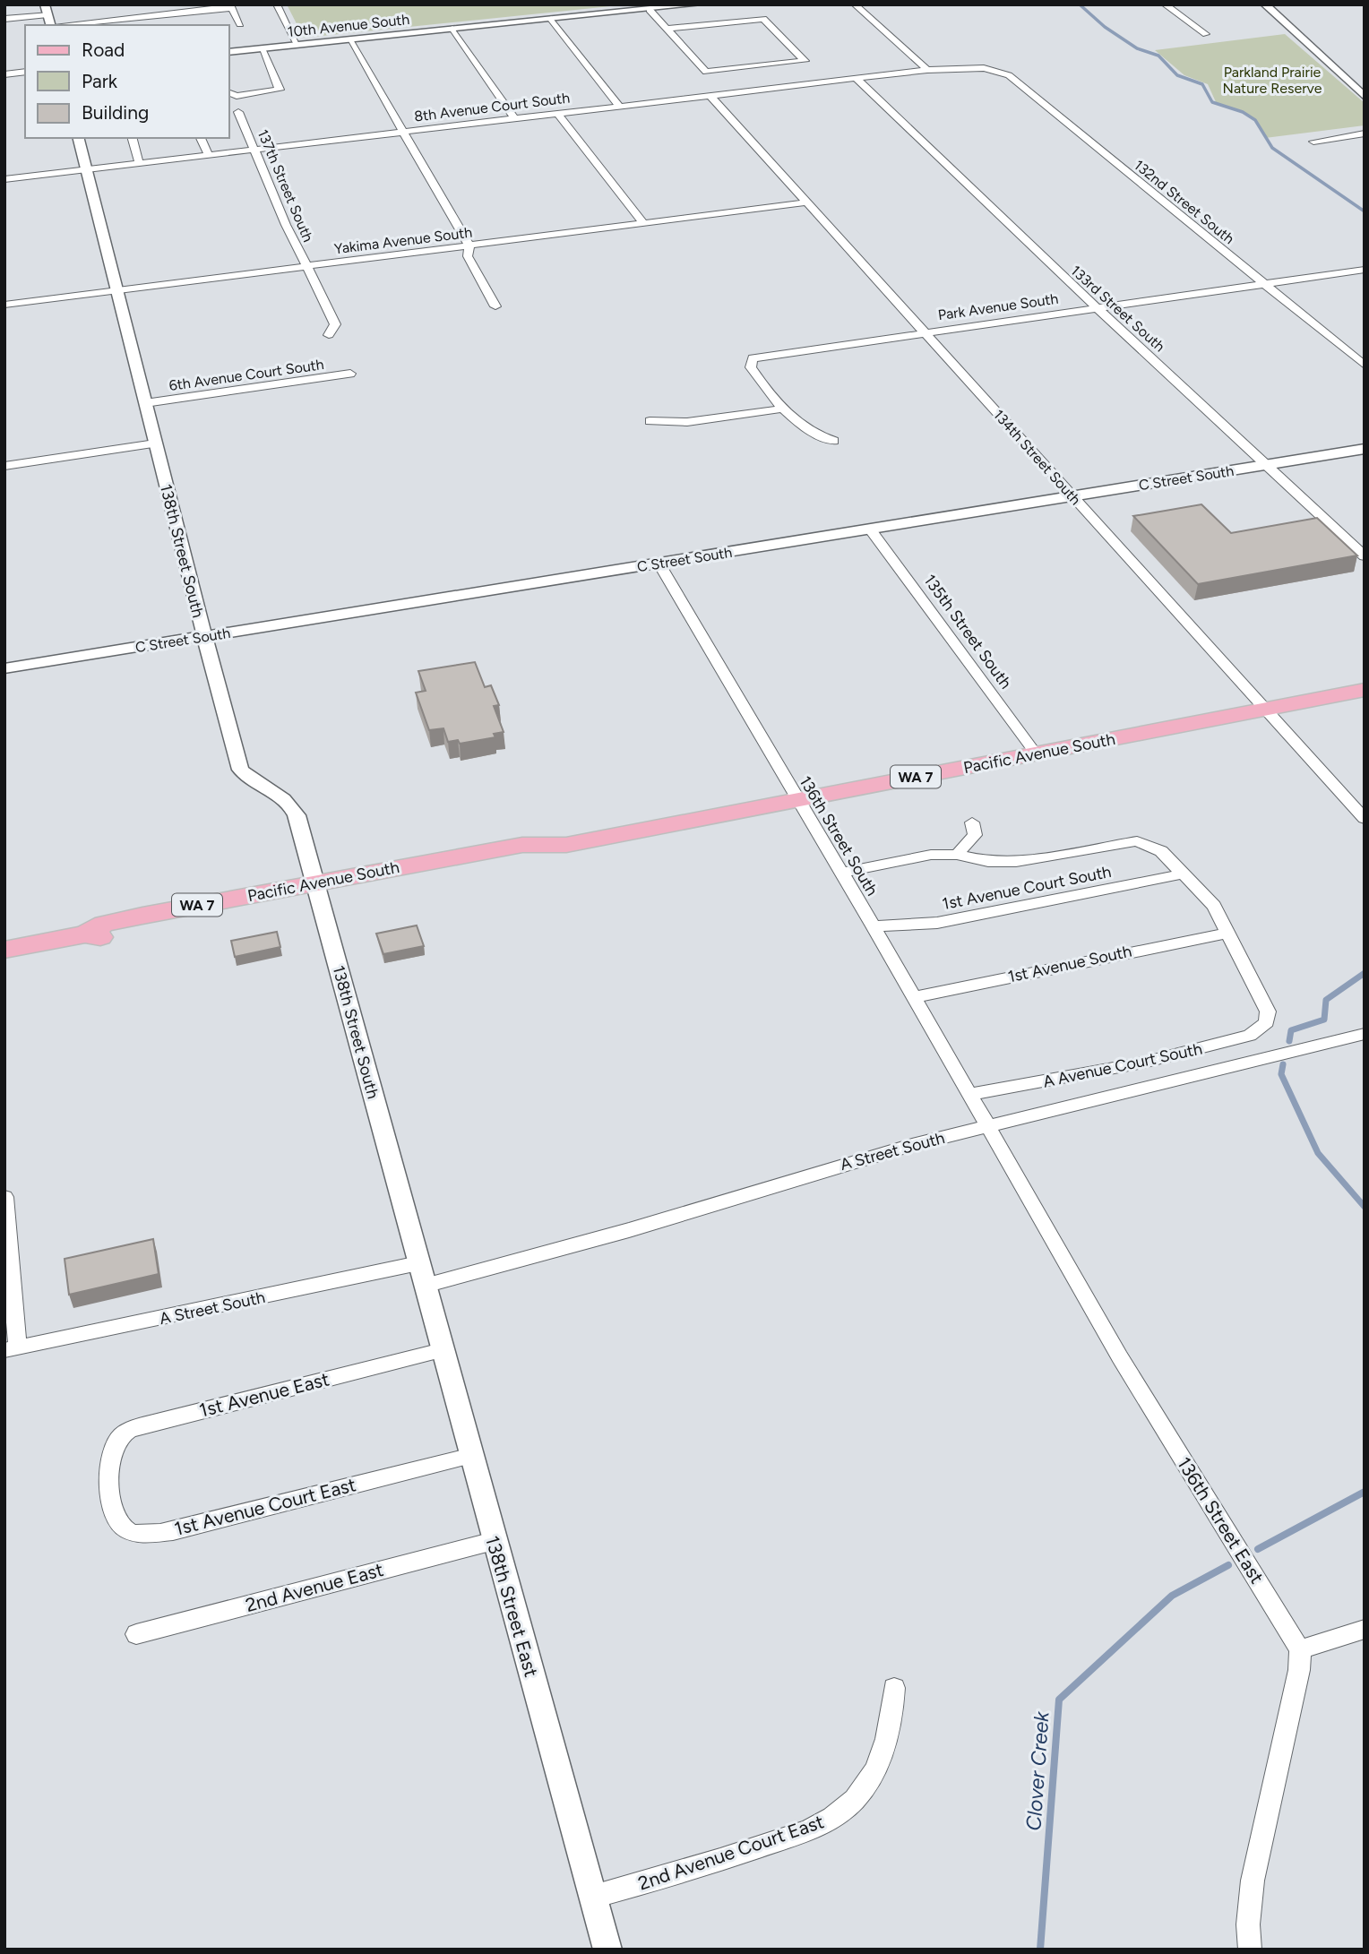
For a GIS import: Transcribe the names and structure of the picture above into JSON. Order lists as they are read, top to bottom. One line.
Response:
{"streets":{"main road":["Pacific Avenue South","WA 7"],"street":["10th Avenue South","8th Avenue Court South","137th Street South","132nd Street South","Yakima Avenue South","Park Avenue South","133rd Street South","6th Avenue Court South","134th Street South","C Street South","138th Street South","135th Street South","136th Street South","1st Avenue Court South","1st Avenue South","A Avenue Court South","A Street South","1st Avenue East","1st Avenue Court East","136th Street East","2nd Avenue East","138th Street East","2nd Avenue Court East"]},"crossings":[["8th Avenue Court South","137th Street South"],["8th Avenue Court South","132nd Street South"],["8th Avenue Court South","133rd Street South"],["8th Avenue Court South","134th Street South"],["8th Avenue Court South","138th Street South"],["137th Street South","Yakima Avenue South"],["132nd Street South","Park Avenue South"],["Yakima Avenue South","134th Street South"],["Yakima Avenue South","138th Street South"],["Park Avenue South","133rd Street South"],["Park Avenue South","134th Street South"],["133rd Street South","C Street South"],["6th Avenue Court South","138th Street South"],["134th Street South","C Street South"],["134th Street South","Pacific Avenue South"],["C Street South","138th Street South"],["C Street South","135th Street South"],["C Street South","136th Street South"],["138th Street South","Pacific Avenue South"],["138th Street South","A Street South"],["138th Street South","138th Street East"],["135th Street South","Pacific Avenue South"],["Pacific Avenue South","136th Street South"],["136th Street South","1st Avenue Court South"],["136th Street South","1st Avenue South"],["136th Street South","A Avenue Court South"],["136th Street South","A Street South"],["136th Street South","136th Street East"],["1st Avenue South","A Avenue Court South"],["A Street South","136th Street East"],["A Street South","138th Street East"],["1st Avenue East","1st Avenue Court East"],["1st Avenue East","138th Street East"],["1st Avenue Court East","138th Street East"],["2nd Avenue East","138th Street East"],["138th Street East","2nd Avenue Court East"]],"water":["Clover Creek"],"parks":["Parkland Prairie Nature Reserve"],"legend":["Road","Park","Building"]}
